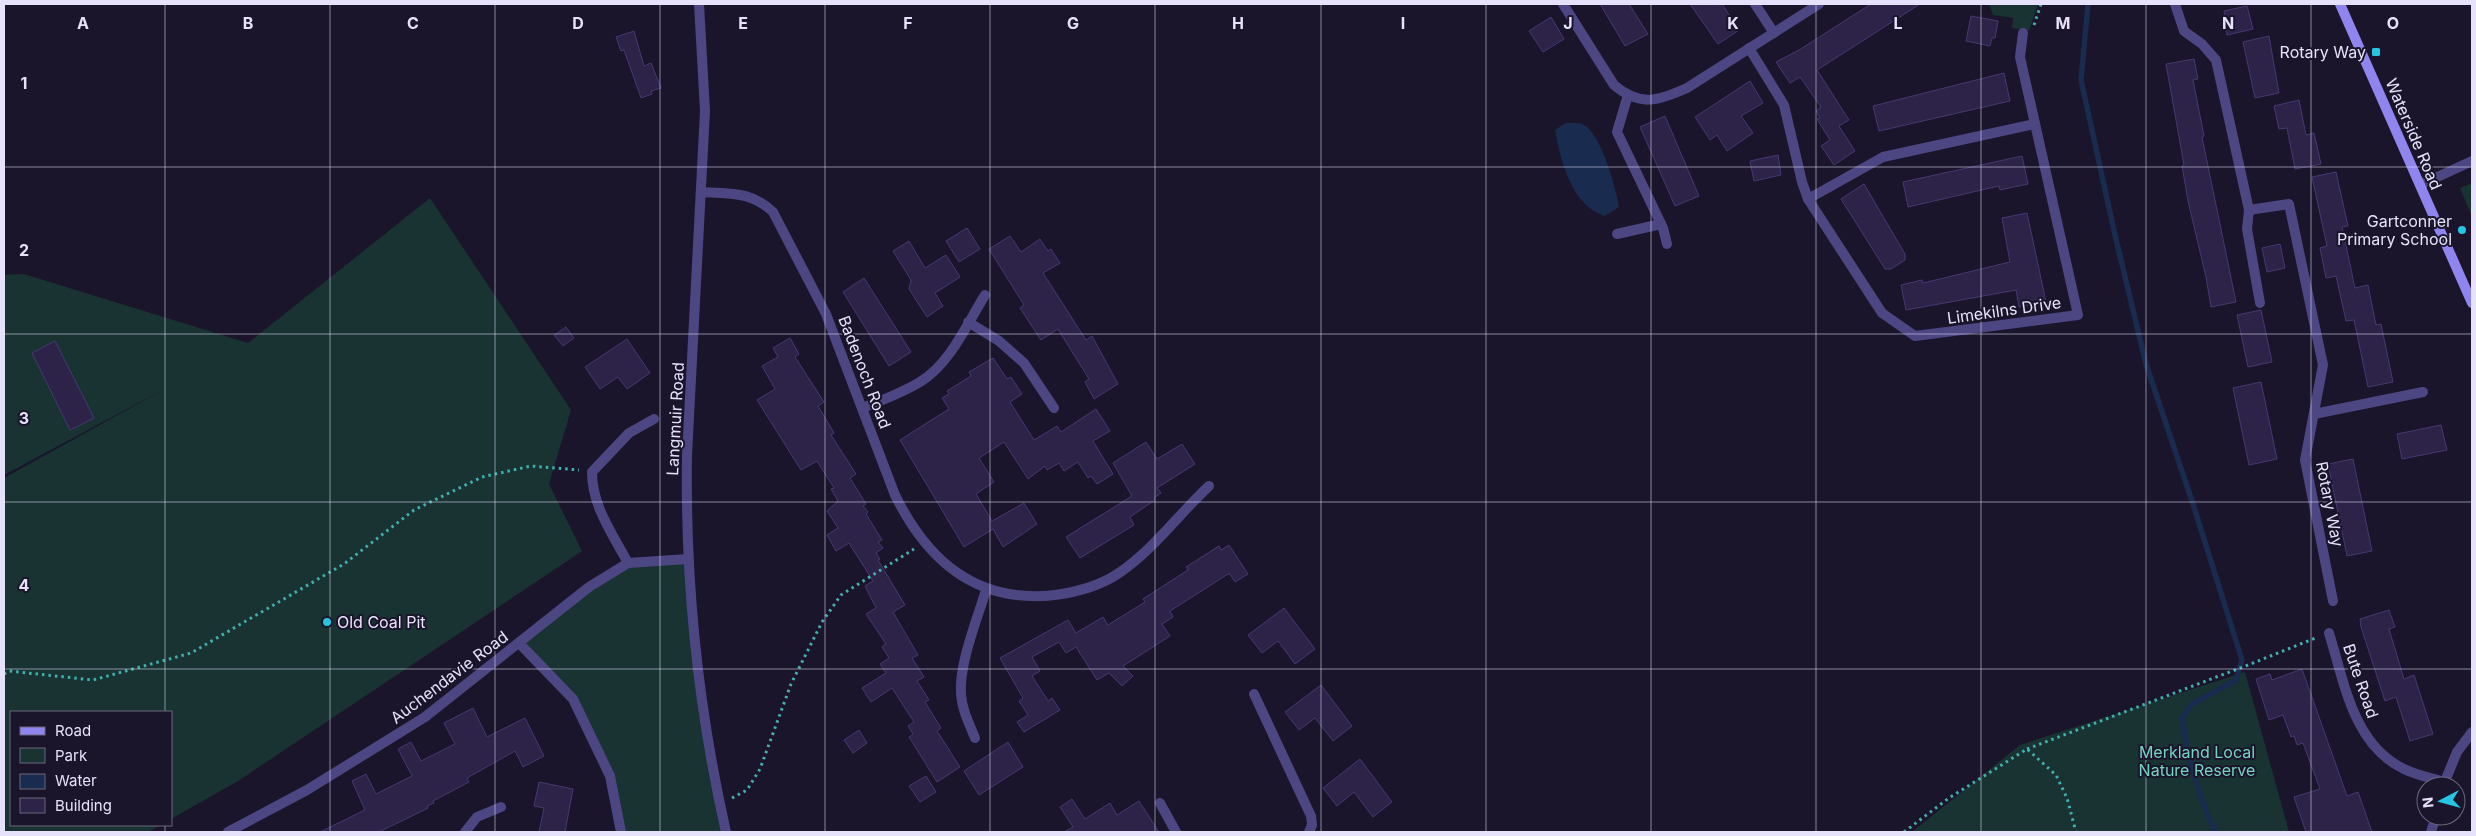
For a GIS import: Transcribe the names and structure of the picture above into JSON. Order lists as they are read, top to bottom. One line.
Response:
{"streets":{"main road":["Waterside Road"],"street":["Limekilns Drive","Badenoch Road","Langmuir Road","Rotary Way","Auchendavie Road","Bute Road"]},"crossings":[["Badenoch Road","Langmuir Road"],["Langmuir Road","Auchendavie Road"]],"parks":["Merkland Local Nature Reserve"],"places":{"transit":["Rotary Way"],"other":["Gartconner Primary School","Old Coal Pit"]},"legend":["Road","Park","Water","Building"],"north":"left","grid":{"columns":["A","B","C","D","E","F","G","H","I","J","K","L","M","N","O"],"rows":["1","2","3","4"]}}
